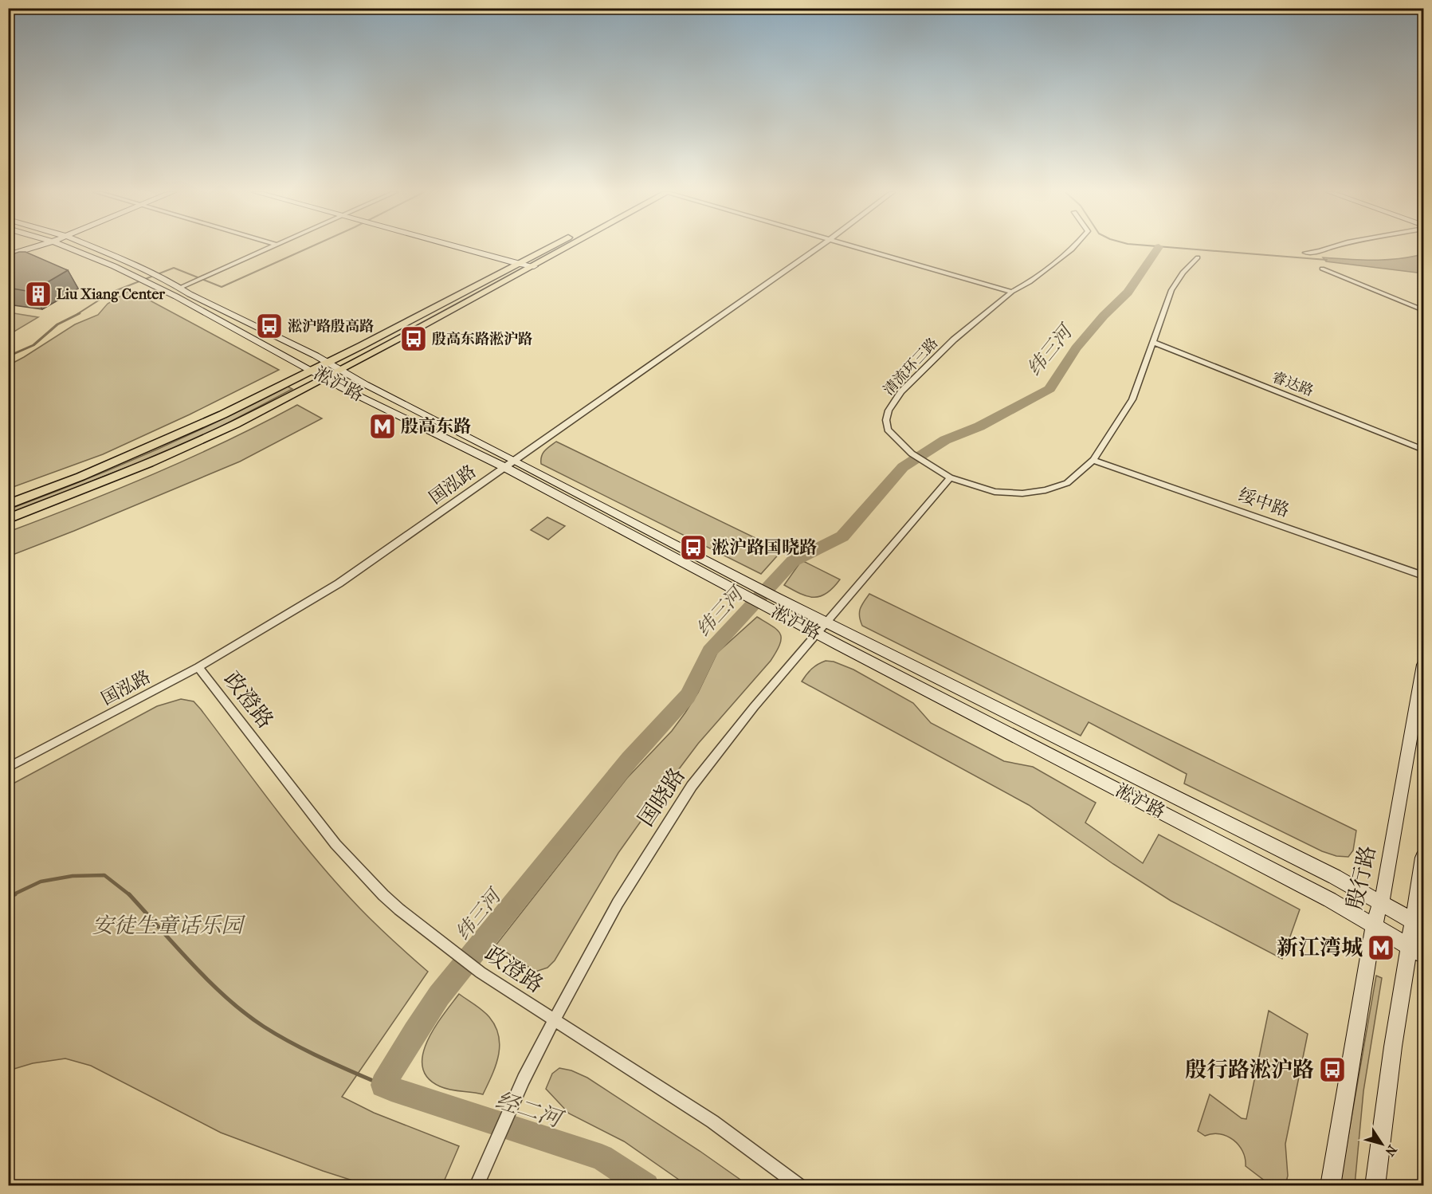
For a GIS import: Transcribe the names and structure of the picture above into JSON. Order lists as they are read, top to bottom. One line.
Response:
{"streets":{"main road":["淞沪路","殷行路"],"street":["清流环三路","睿达路","国泓路","绥中路","政澄路","国晓路"]},"crossings":[["清流环三路","睿达路"],["清流环三路","绥中路"],["清流环三路","国晓路"],["淞沪路","国泓路"],["淞沪路","国晓路"],["淞沪路","殷行路"],["国泓路","政澄路"],["政澄路","国晓路"]],"water":["纬三河","经二河"],"parks":["安徒生童话乐园"],"places":{"building":["Liu Xiang Center"],"bus stop":["淞沪路殷高路","殷高东路淞沪路","淞沪路国晓路","殷行路淞沪路"],"metro station":["殷高东路","新江湾城"]},"north":"bottom right"}
